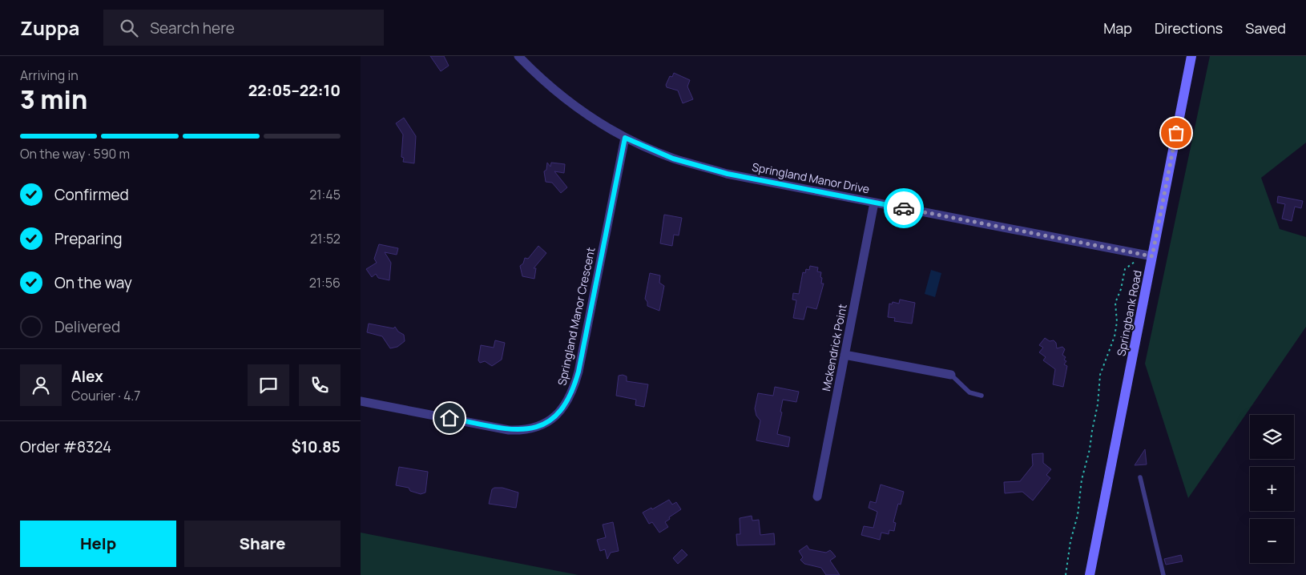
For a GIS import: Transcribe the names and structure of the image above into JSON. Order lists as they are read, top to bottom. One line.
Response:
{"streets":{"street":["Springland Manor Drive","Springbank Road","Springland Manor Crescent","Mckendrick Point"]},"crossings":[["Springland Manor Drive","Springbank Road"],["Springland Manor Drive","Springland Manor Crescent"],["Springland Manor Drive","Mckendrick Point"]],"page":{"header":"Zuppa","search":"Search here","nav":["Map","Directions","Saved"],"heading":["3 min","Arriving in","22:05–22:10"],"panel":["Alex","Courier · 4.7","Order #8324","$10.85"],"bar":"On the way · 590 m","list":[["Confirmed","21:45"],["Preparing","21:52"],["On the way","21:56"],"Delivered"],"map_buttons":["+","−"],"buttons":["Help","Share"]}}
